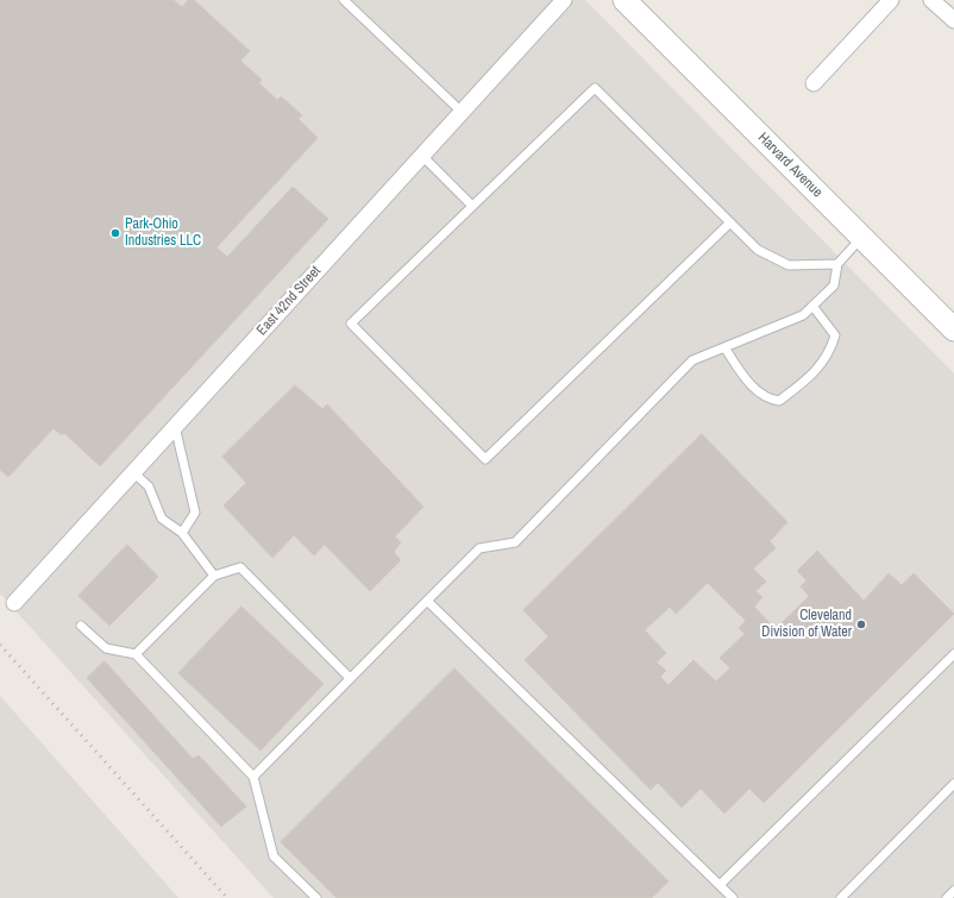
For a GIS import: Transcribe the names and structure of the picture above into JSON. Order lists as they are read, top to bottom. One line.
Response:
{"streets":{"main road":["Harvard Avenue"],"street":["East 42nd Street"]},"places":["Park-Ohio Industries LLC","Cleveland Division of Water"]}
